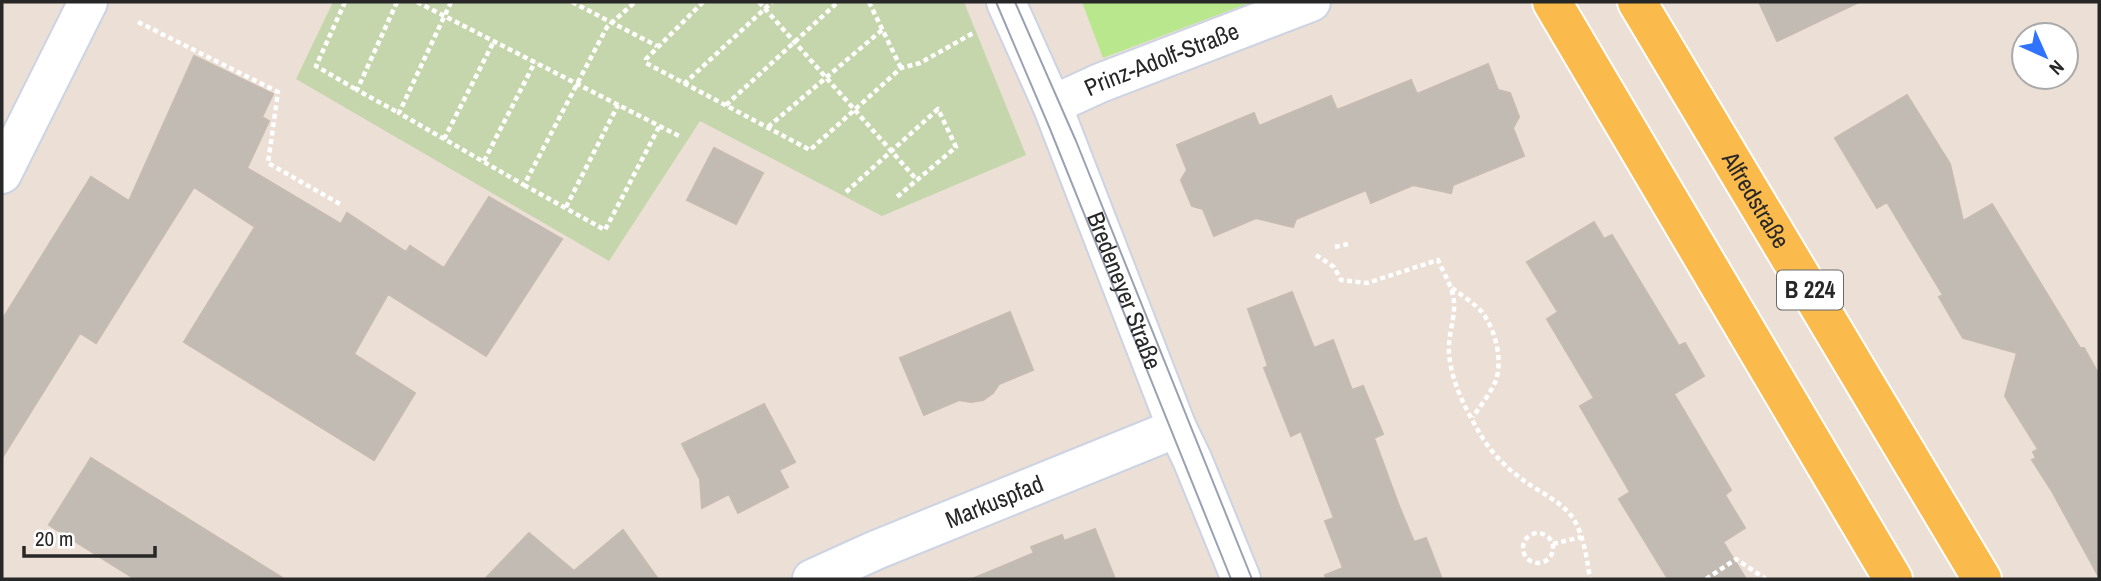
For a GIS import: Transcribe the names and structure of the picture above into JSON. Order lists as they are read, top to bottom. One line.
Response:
{"streets":{"main road":["Alfredstraße","B 224"],"street":["Prinz-Adolf-Straße","Bredeneyer Straße","Markuspfad"]},"crossings":[["Prinz-Adolf-Straße","Bredeneyer Straße"],["Bredeneyer Straße","Markuspfad"]],"scale_bar":"20 m","north":"bottom right"}
